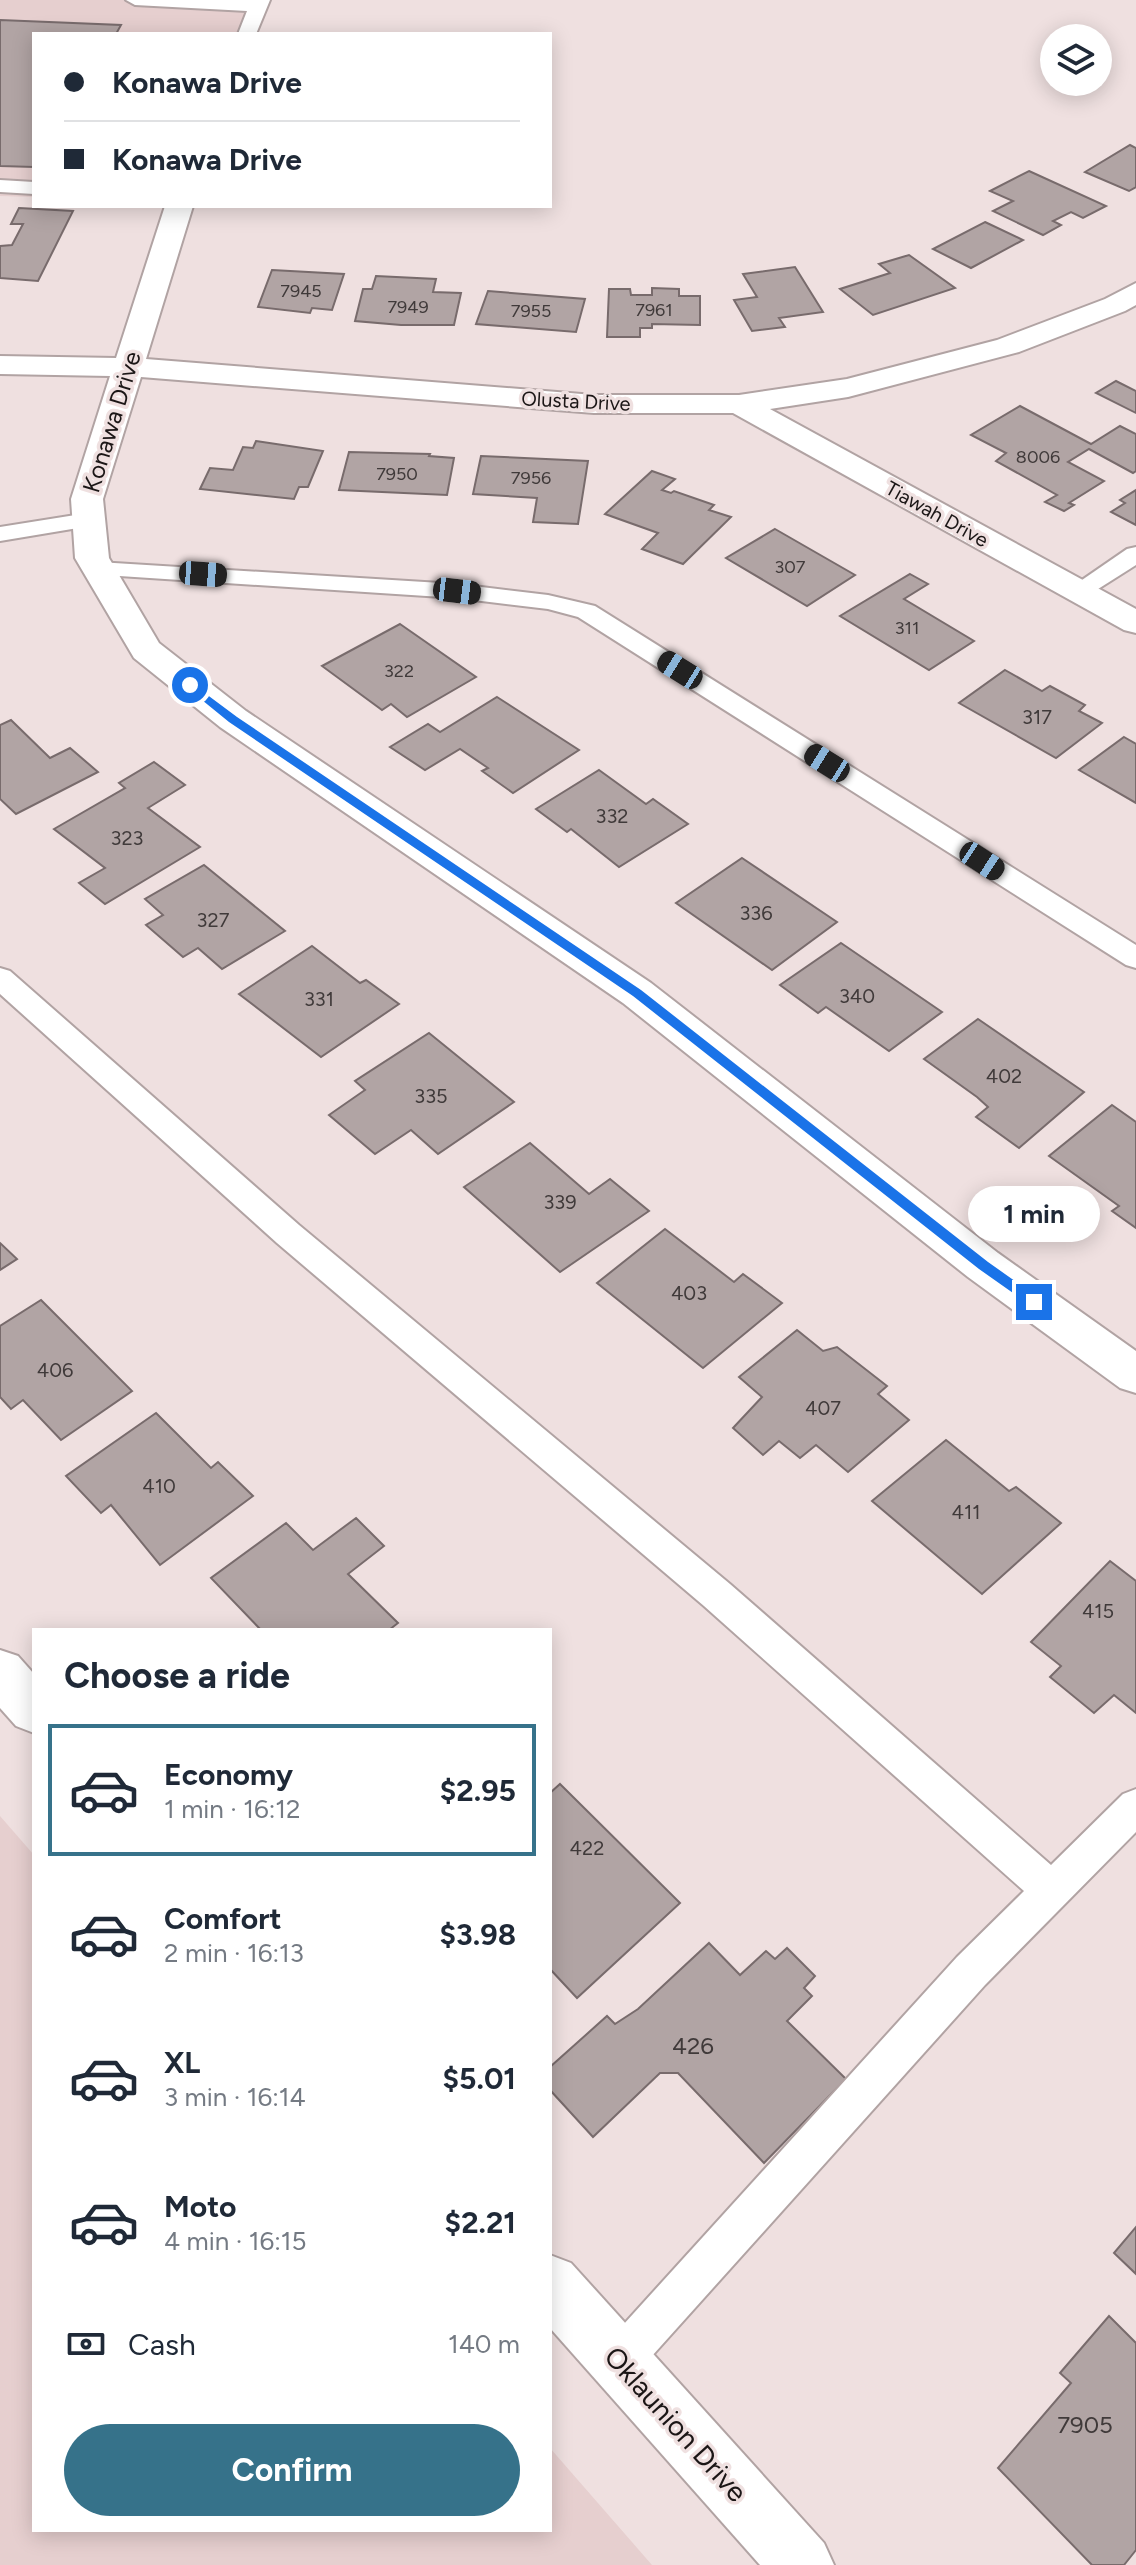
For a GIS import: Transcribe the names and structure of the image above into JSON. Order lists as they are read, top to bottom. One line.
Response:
{"streets":{"street":["Olusta Drive","Konawa Drive","Tiawah Drive","Oklaunion Drive"]},"crossings":[["Olusta Drive","Konawa Drive"],["Olusta Drive","Tiawah Drive"]],"house_numbers":["7945","7949","7961","7955","8006","7950","7956","307","311","322","317","332","323","336","327","340","331","402","335","339","403","406","407","410","411","415","422","426","7905"],"page":{"banner":["Konawa Drive","Konawa Drive"],"bubble":"1 min","heading":"Choose a ride","list":[{"name":"Economy","note":"1 min · 16:12","value":"$2.95"},{"name":"Comfort","note":"2 min · 16:13","value":"$3.98"},{"name":"XL","note":"3 min · 16:14","value":"$5.01"},{"name":"Moto","note":"4 min · 16:15","value":"$2.21"}],"pay":["Cash","140 m"],"buttons":"Confirm"}}
